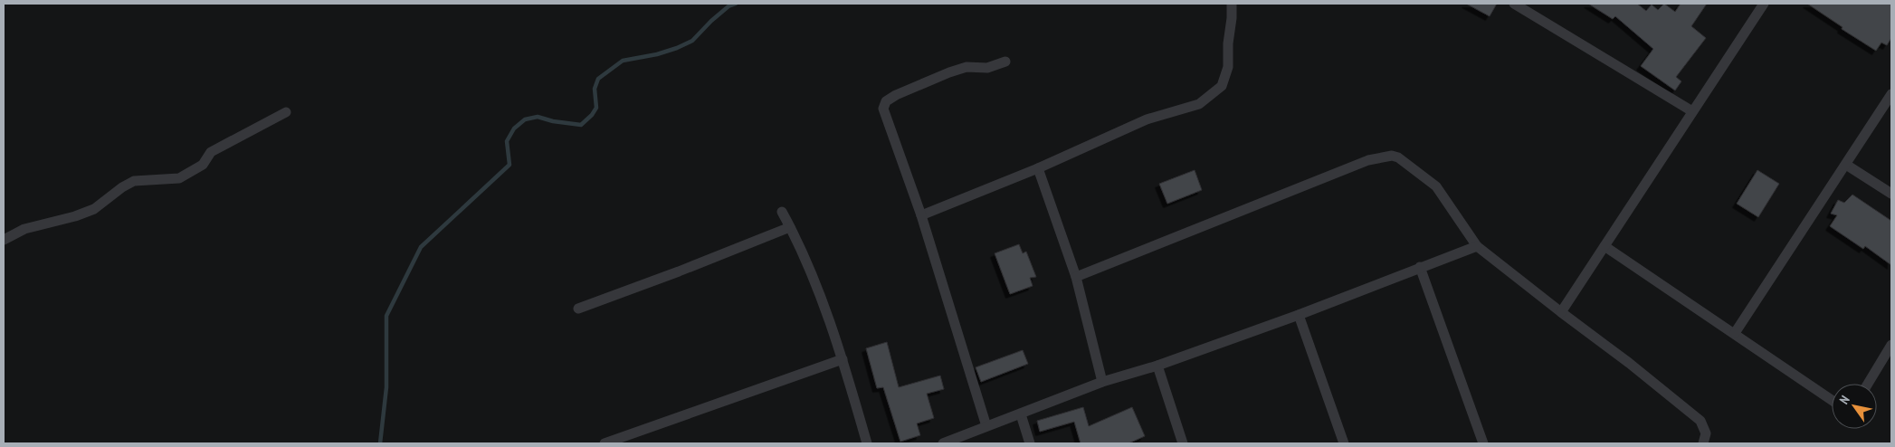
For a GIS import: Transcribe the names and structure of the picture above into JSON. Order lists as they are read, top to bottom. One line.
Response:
{"north":"top left"}
